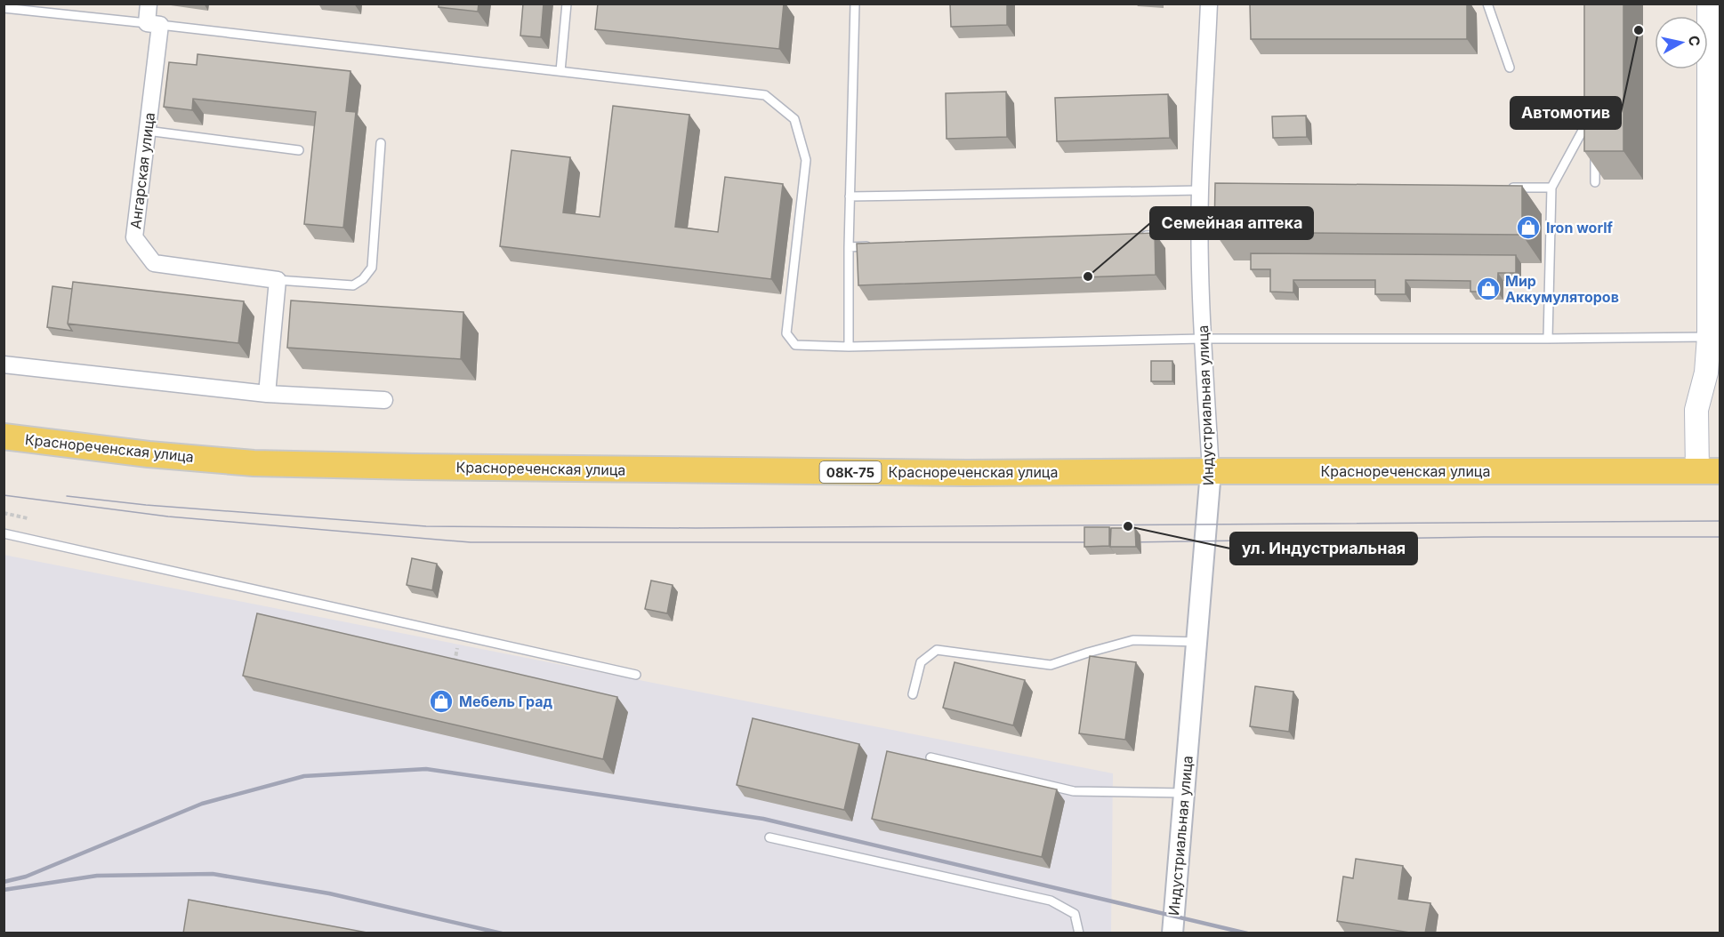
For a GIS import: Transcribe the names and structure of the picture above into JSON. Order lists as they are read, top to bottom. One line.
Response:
{"streets":{"main road":["Краснореченская улица","08К-75"],"street":["Ангарская улица","Индустриальная улица"]},"crossings":[["Индустриальная улица","Краснореченская улица"]],"places":{"other":["Автомотив","Семейная аптека","ул. Индустриальная"],"shop":["Iron worlf","Мир Аккумуляторов","Мебель Град"]},"north":"right"}
